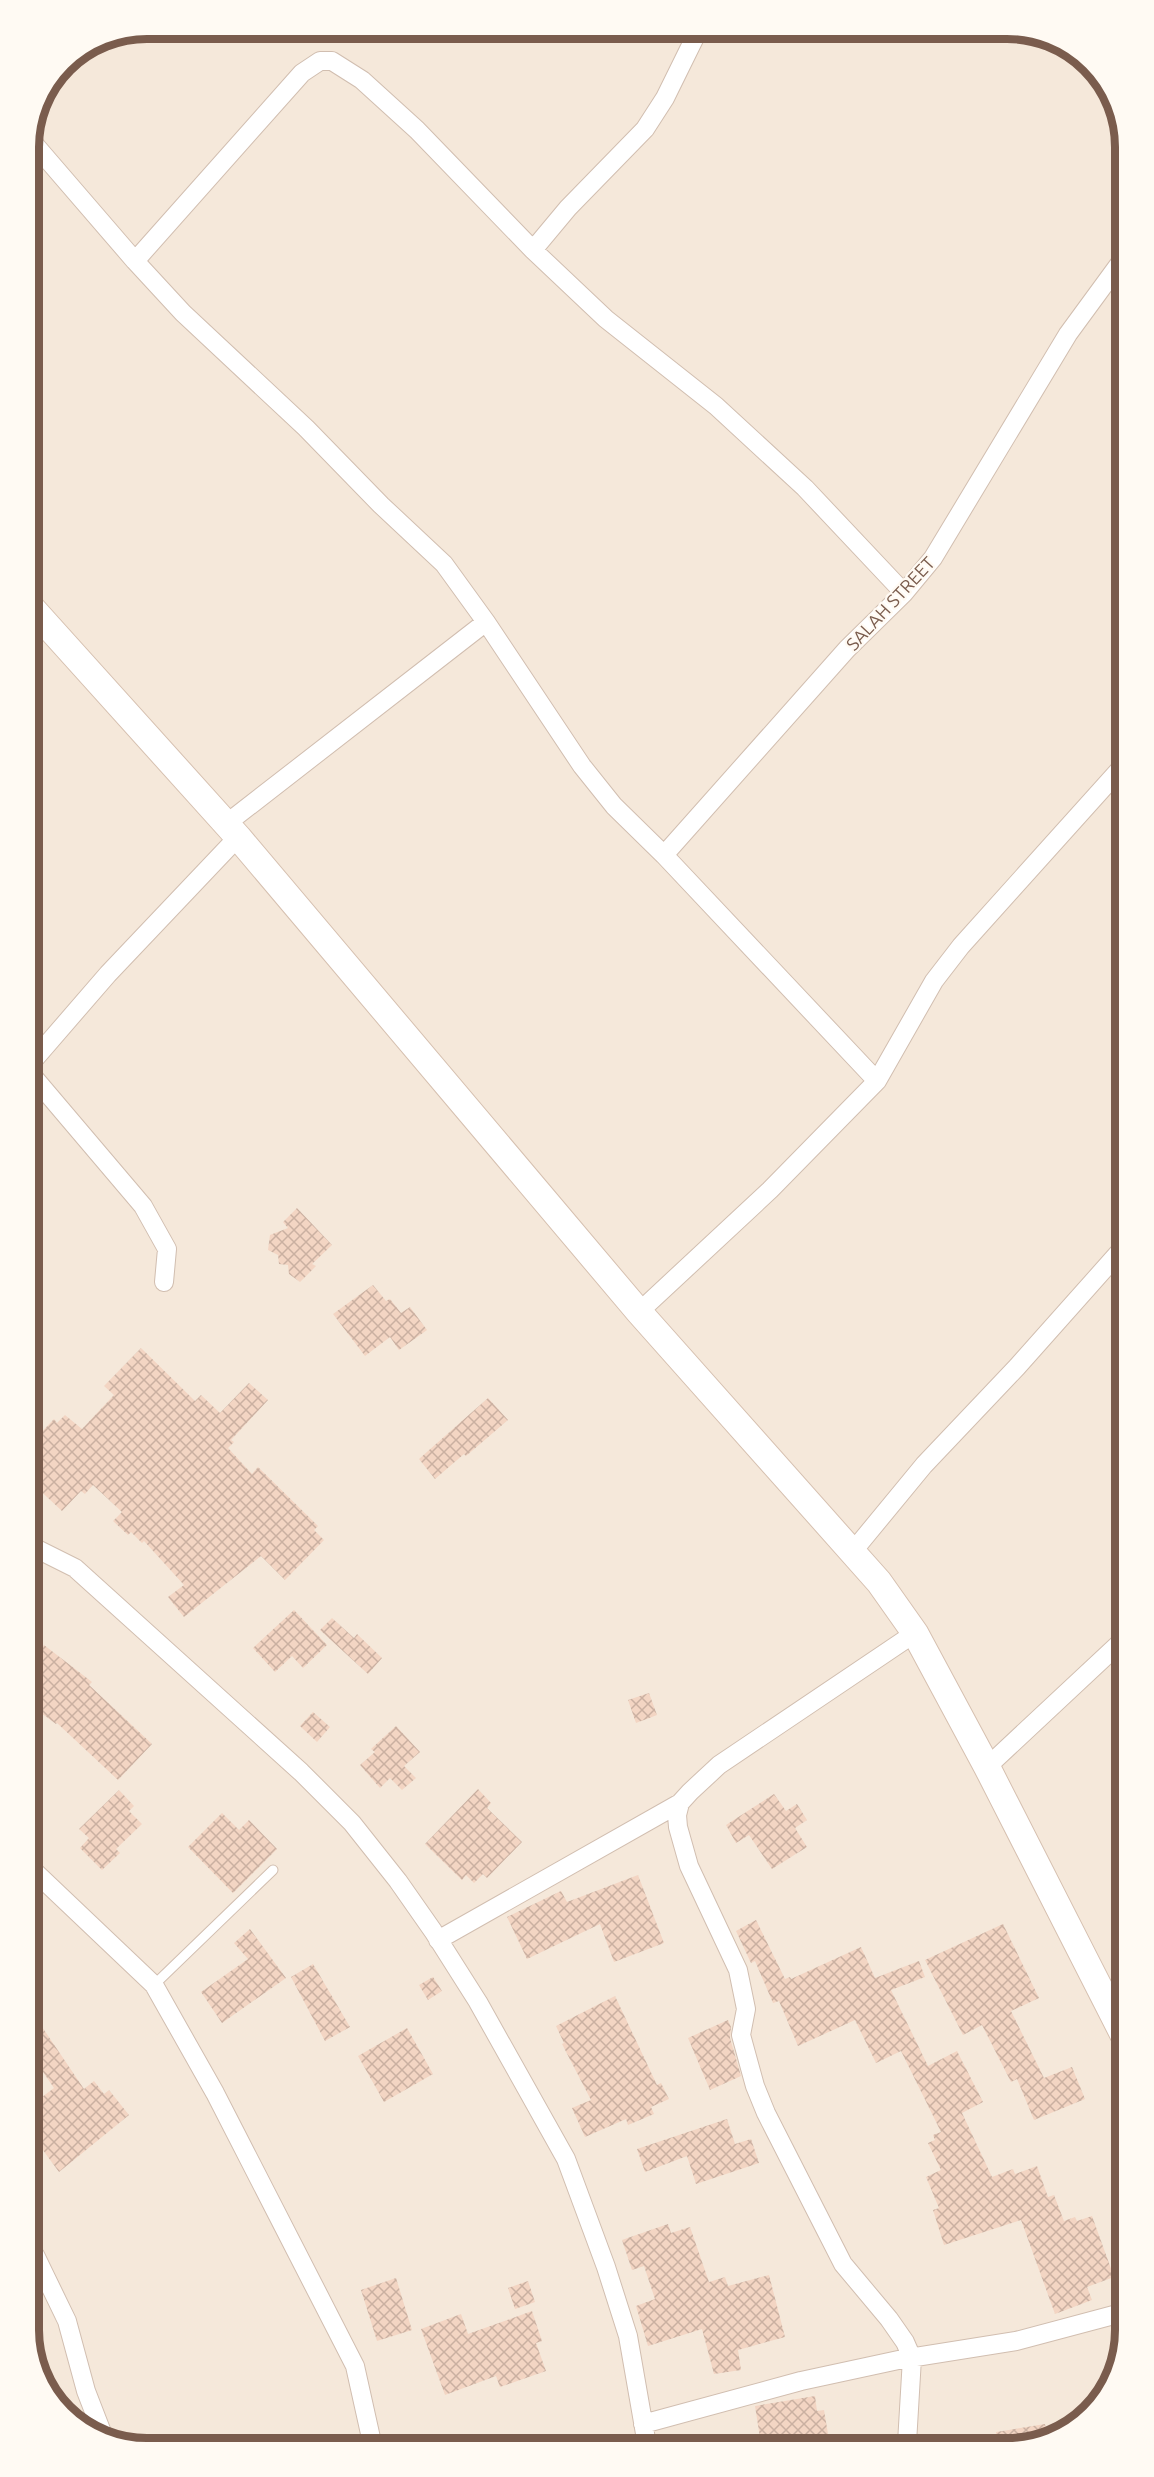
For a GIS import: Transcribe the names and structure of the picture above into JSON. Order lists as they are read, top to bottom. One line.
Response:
{"streets":{"street":["SALAH STREET"]}}
